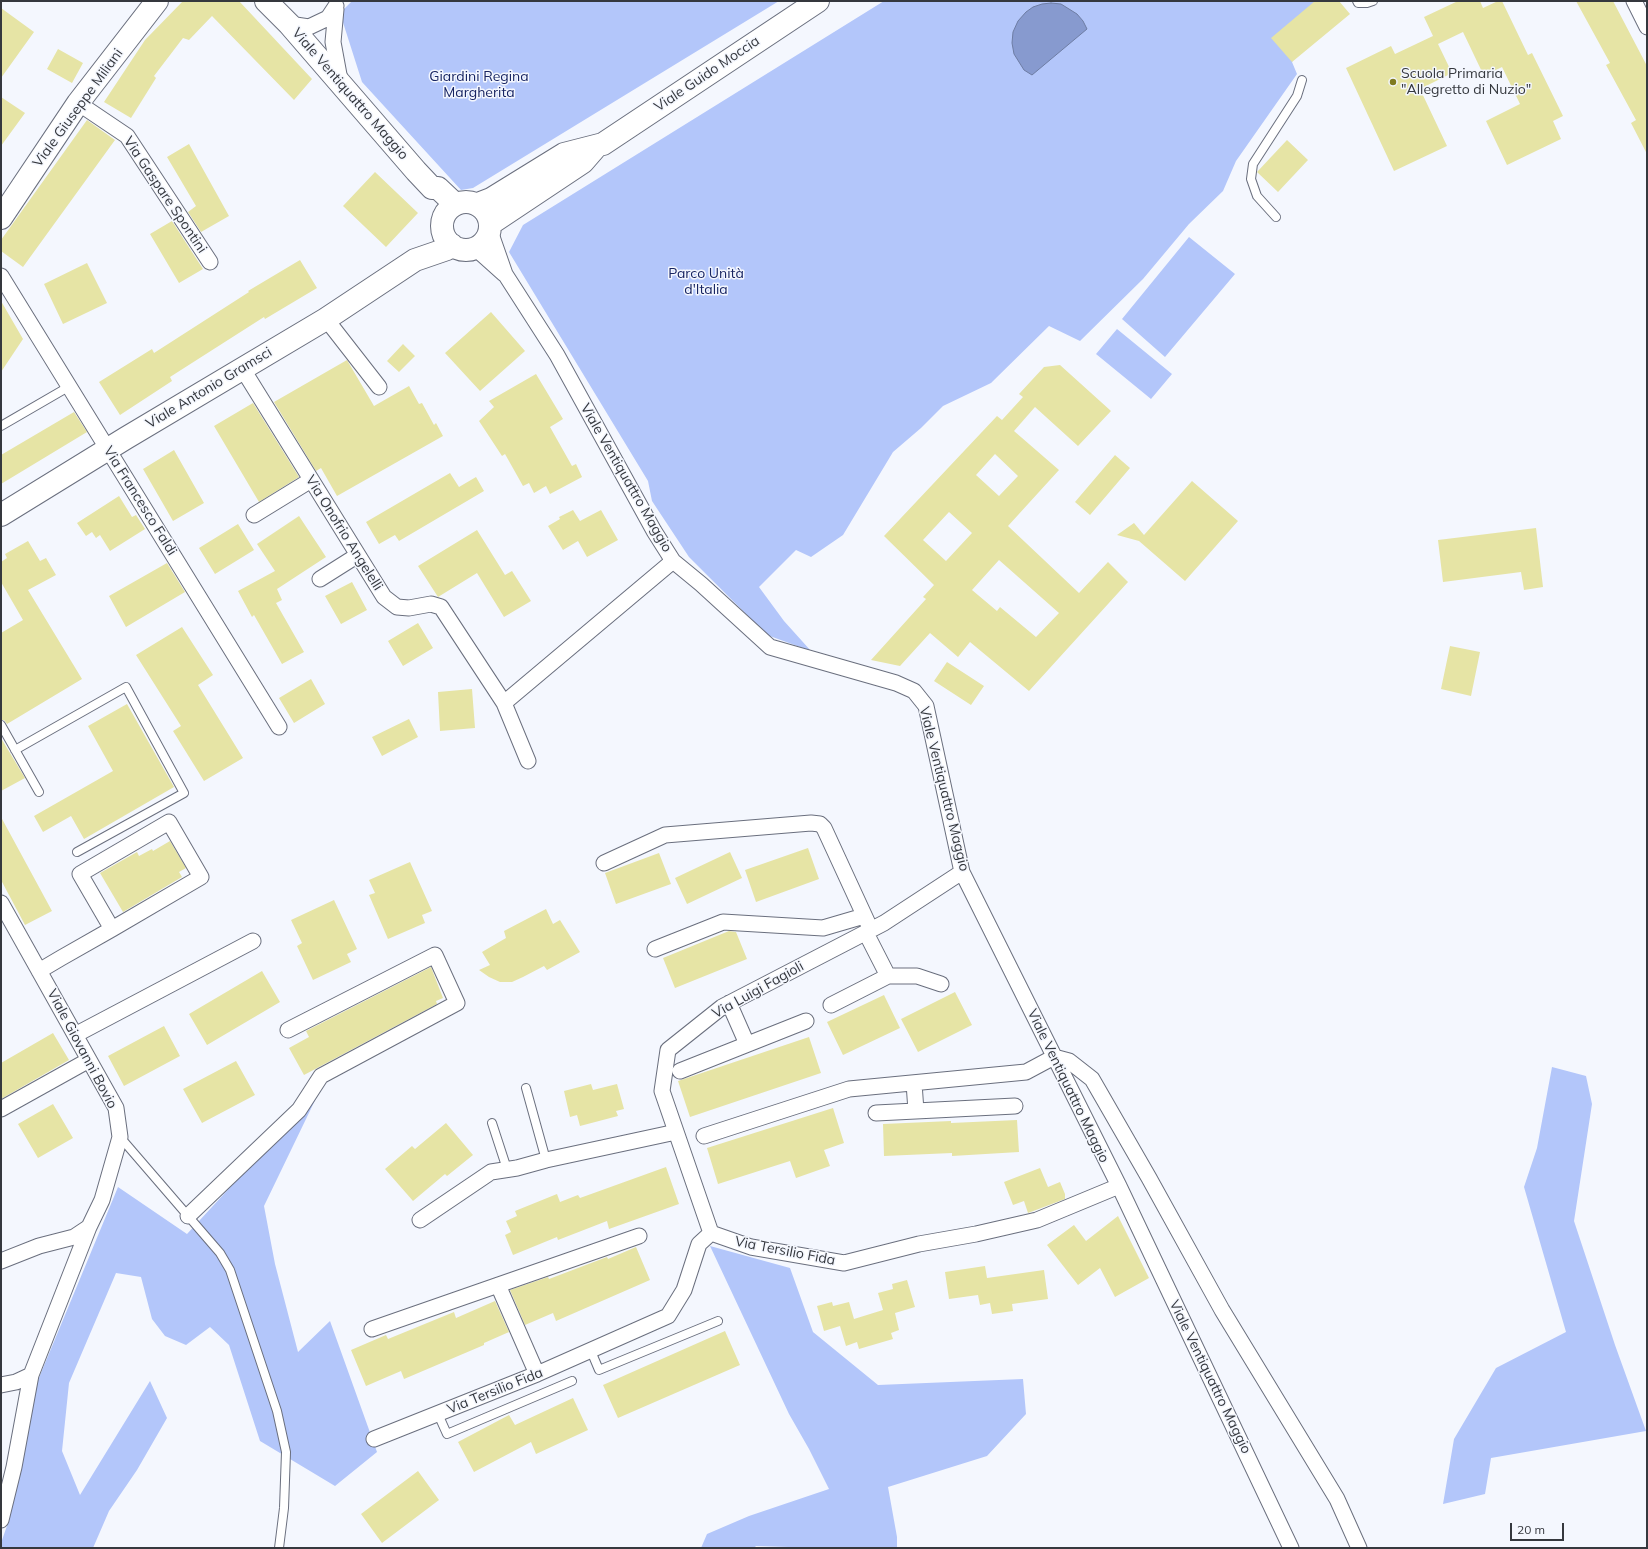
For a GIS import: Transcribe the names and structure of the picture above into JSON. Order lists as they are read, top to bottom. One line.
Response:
{"streets":{"main road":["Viale Guido Moccia","Viale Ventiquattro Maggio","Viale Giuseppe Miliani","Viale Antonio Gramsci"],"street":["Via Gaspare Spontini","Via Francesco Faldi","Via Onofrio Angelelli","Via Luigi Fagioli","Viale Giovanni Bovio","Via Tersilio Fida"]},"crossings":[["Viale Guido Moccia","Viale Ventiquattro Maggio"],["Viale Guido Moccia","Viale Antonio Gramsci"],["Viale Ventiquattro Maggio","Viale Antonio Gramsci"],["Viale Ventiquattro Maggio","Via Luigi Fagioli"],["Viale Ventiquattro Maggio","Via Tersilio Fida"],["Viale Giuseppe Miliani","Via Gaspare Spontini"],["Viale Antonio Gramsci","Via Francesco Faldi"],["Viale Antonio Gramsci","Via Onofrio Angelelli"],["Via Luigi Fagioli","Via Tersilio Fida"]],"parks":["Giardini Regina Margherita","Parco Unità d'Italia"],"places":["Scuola Primaria \"Allegretto di Nuzio\""],"scale_bar":"20 m"}
